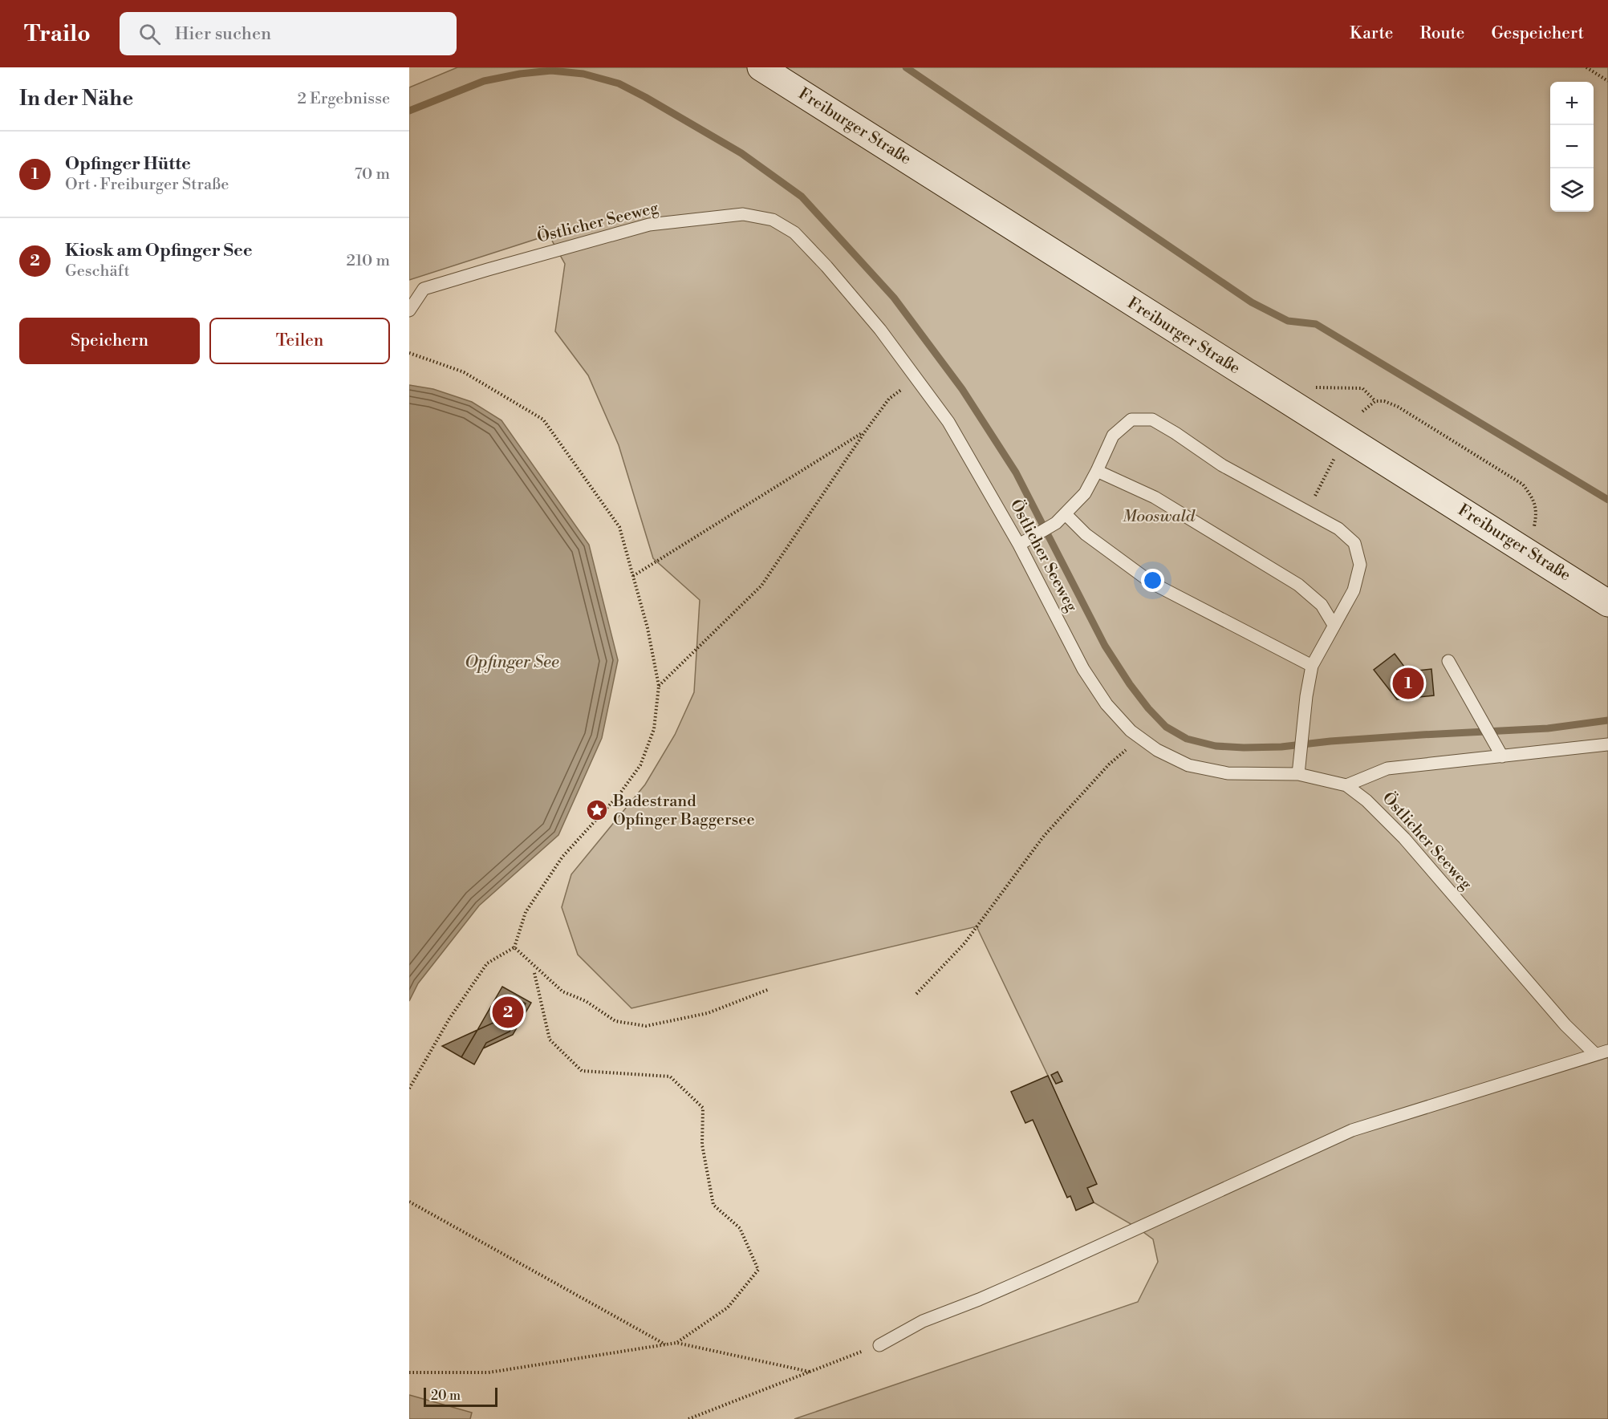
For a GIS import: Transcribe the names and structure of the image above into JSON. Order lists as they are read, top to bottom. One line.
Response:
{"streets":{"main road":["Freiburger Straße"],"lane":["Östlicher Seeweg"]},"water":["Opfinger See"],"parks":["Mooswald"],"places":{"place":["Badestrand Opfinger Baggersee"]},"scale_bar":"20 m","page":{"header":"Trailo","search":"Hier suchen","nav":["Karte","Route","Gespeichert"],"heading":["In der Nähe","2 Ergebnisse"],"map_buttons":["+","−"],"list":[{"mark":"1","name":"Opfinger Hütte","note":"Ort · Freiburger Straße","value":"70 m"},{"mark":"2","name":"Kiosk am Opfinger See","note":"Geschäft","value":"210 m"}],"buttons":["Speichern","Teilen"],"pins":["1","2"],"scale":"20 m"}}
